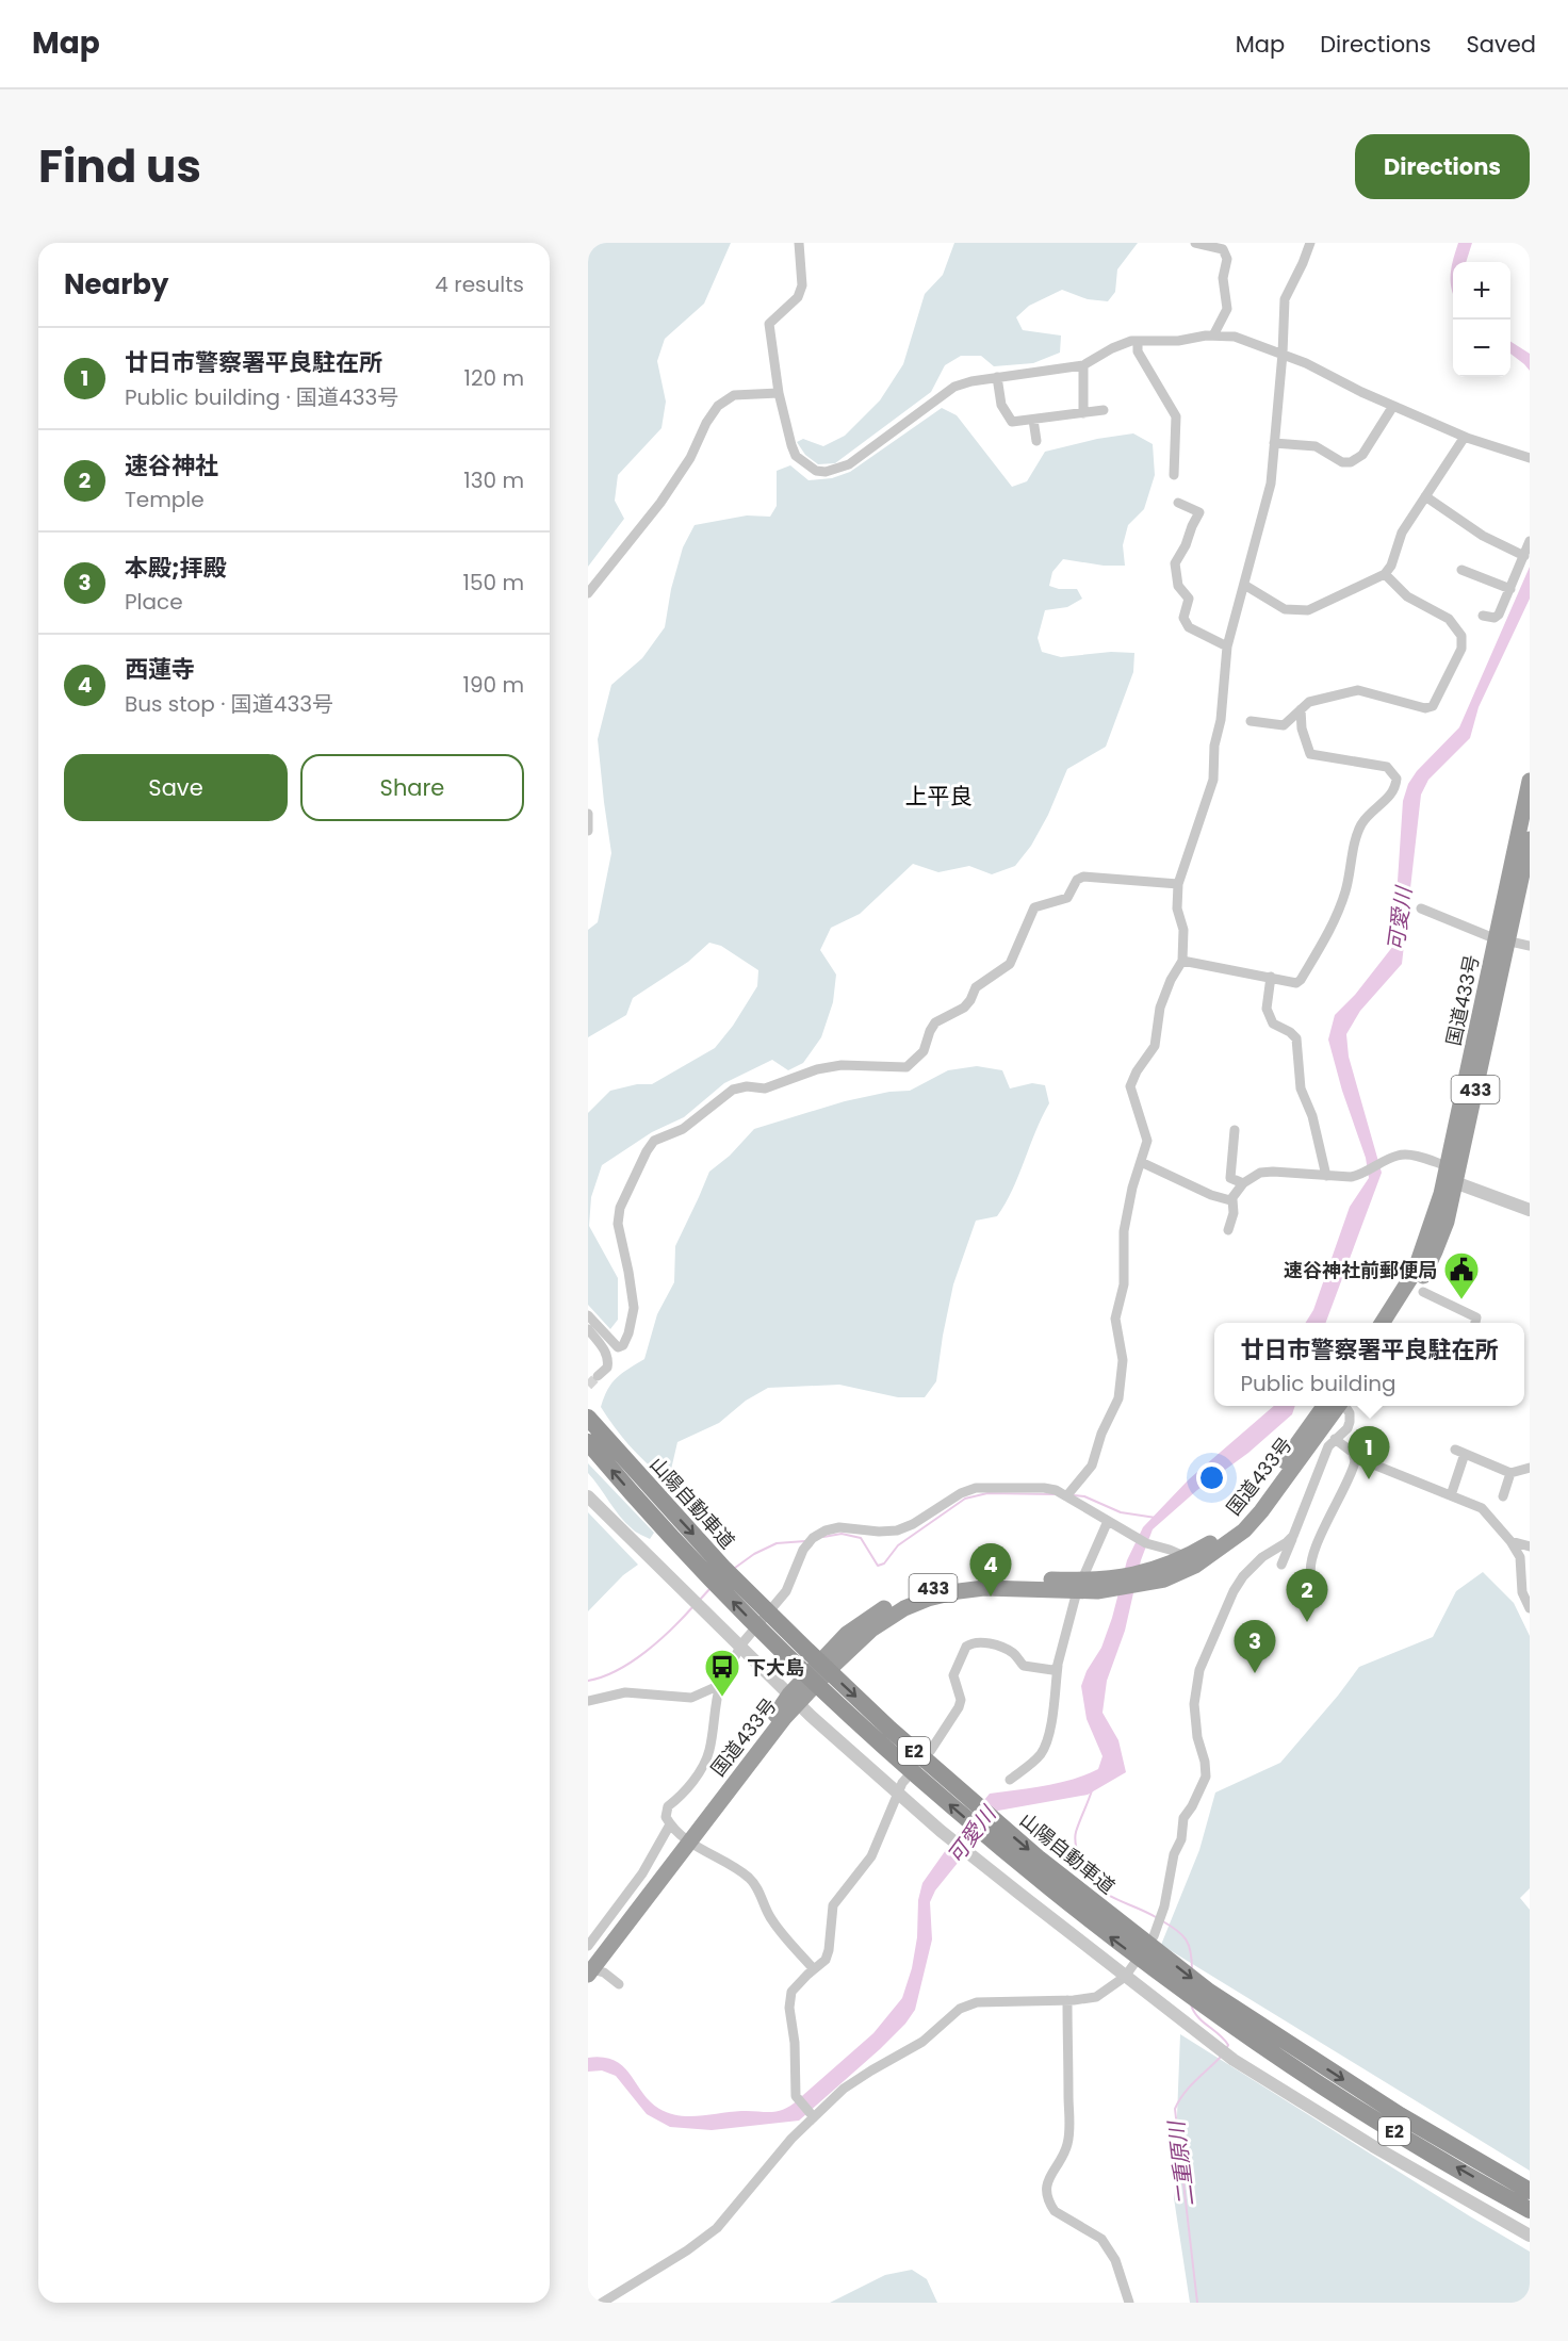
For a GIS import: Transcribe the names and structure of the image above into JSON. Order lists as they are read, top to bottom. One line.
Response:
{"streets":{"highway":["国道433号","433","山陽自動車道","E2"]},"districts":["上平良"],"water":["可愛川","二重原川"],"places":{"public building":["速谷神社前郵便局"],"bus stop":["下大島"]},"page":{"header":"Map","nav":["Map","Directions","Saved"],"title":"Find us","buttons":["Directions",["Save","Share"]],"heading":["Nearby","4 results"],"map_buttons":["+","−"],"list":[{"mark":"1","name":"廿日市警察署平良駐在所","note":"Public building · 国道433号","value":"120 m"},{"mark":"2","name":"速谷神社","note":"Temple","value":"130 m"},{"mark":"3","name":"本殿;拝殿","note":"Place","value":"150 m"},{"mark":"4","name":"西蓮寺","note":"Bus stop · 国道433号","value":"190 m"}],"popup":["廿日市警察署平良駐在所","Public building"],"pins":["1","4","2","3"]}}
